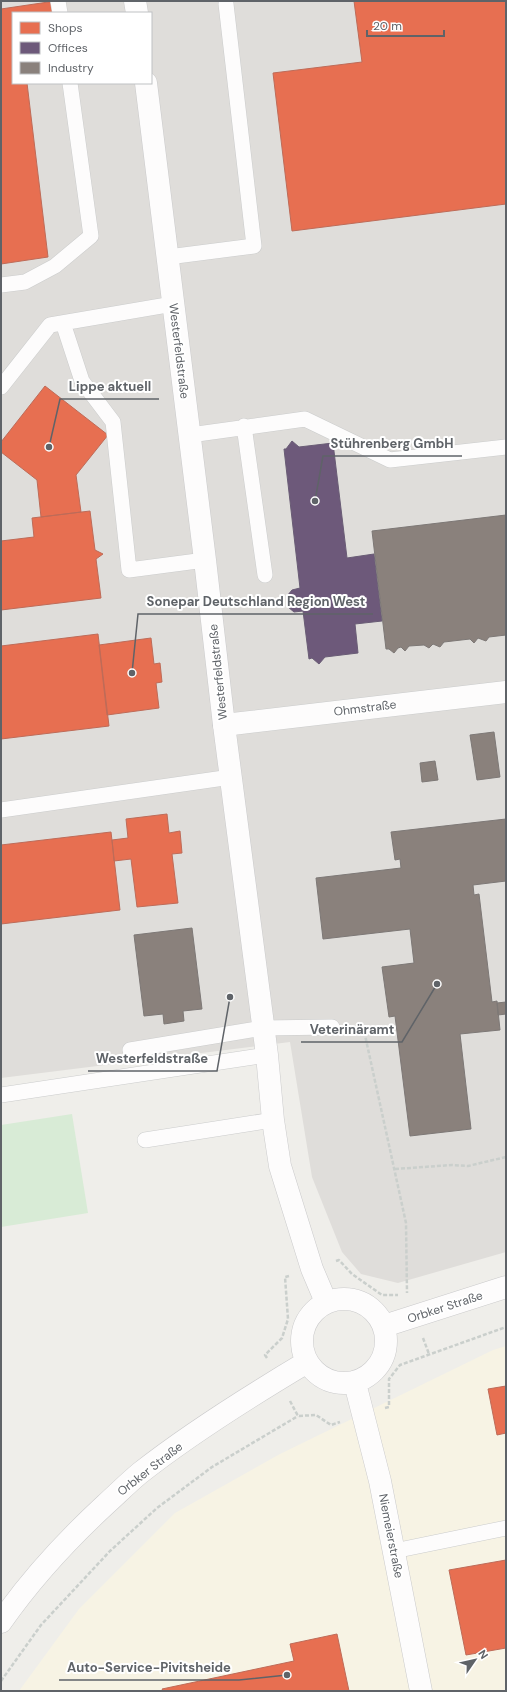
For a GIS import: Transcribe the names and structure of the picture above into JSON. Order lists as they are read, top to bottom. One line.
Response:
{"streets":{"street":["Westerfeldstraße","Ohmstraße","Orbker Straße","Niemeierstraße"]},"crossings":[["Westerfeldstraße","Ohmstraße"],["Westerfeldstraße","Orbker Straße"],["Westerfeldstraße","Niemeierstraße"],["Orbker Straße","Niemeierstraße"]],"places":["Lippe aktuell","Stührenberg GmbH","Sonepar Deutschland Region West","Veterinäramt","Westerfeldstraße","Auto-Service-Pivitsheide"],"legend":["Shops","Offices","Industry"],"scale_bar":"20 m","north":"top right"}
